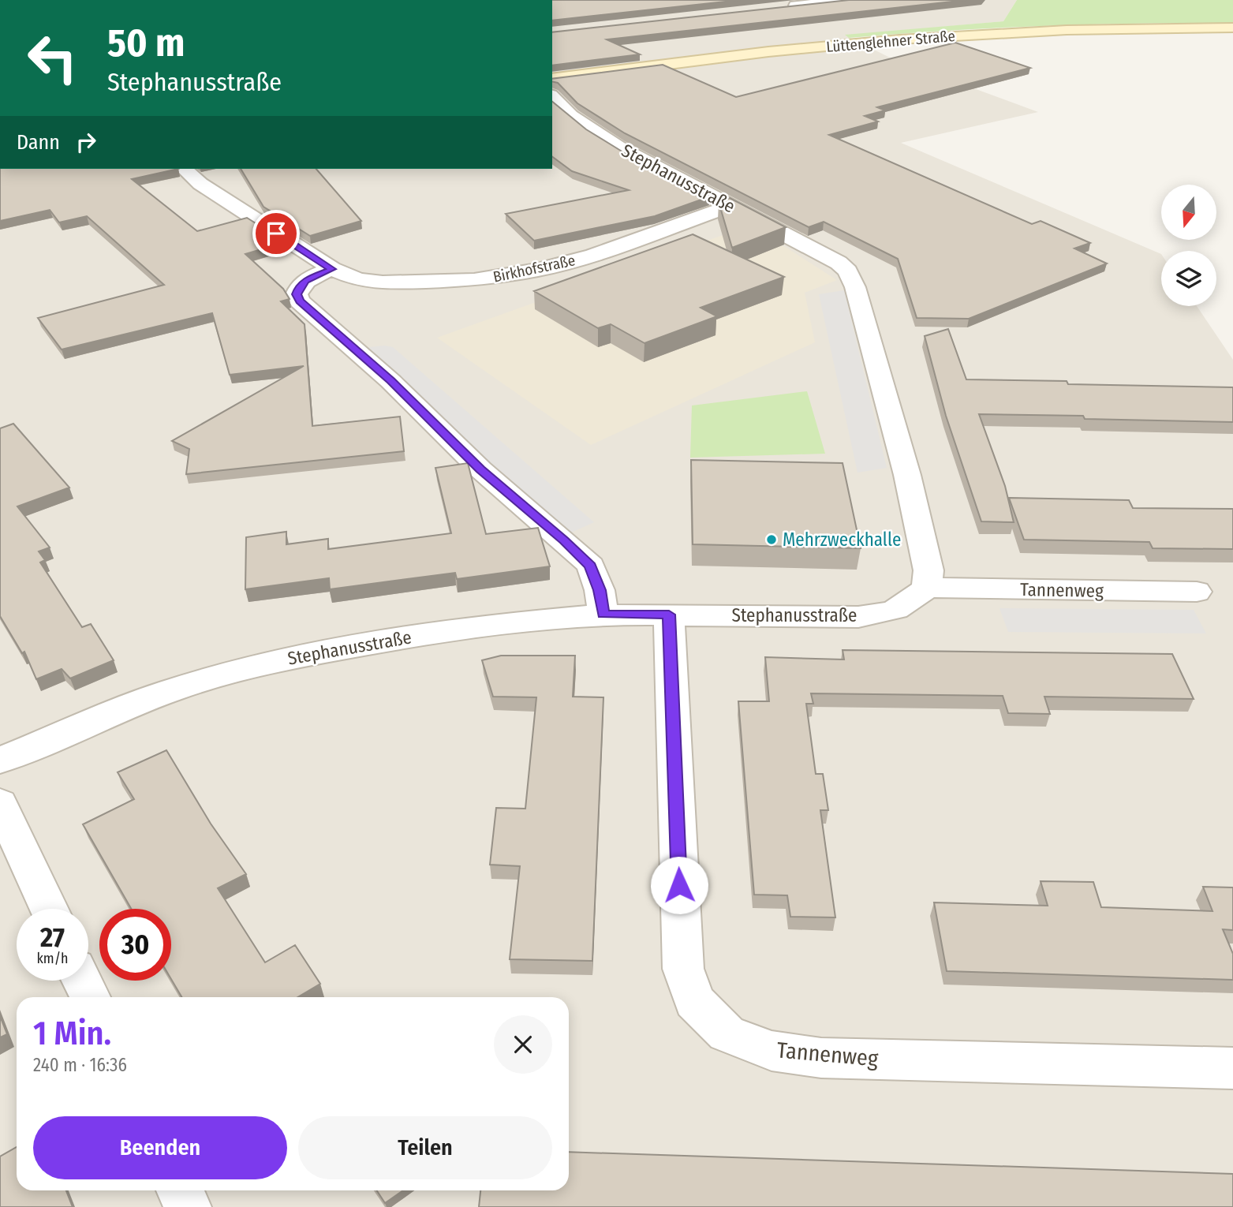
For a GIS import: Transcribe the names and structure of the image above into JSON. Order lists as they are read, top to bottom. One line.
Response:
{"streets":{"street":["Lüttenglehner Straße","Stephanusstraße","Birkhofstraße","Tannenweg"]},"crossings":[["Stephanusstraße","Birkhofstraße"],["Stephanusstraße","Tannenweg"]],"places":["Mehrzweckhalle"],"north":"bottom","page":{"turn":["50 m","Stephanusstraße"],"then":"Dann","speed":"27 km/h","limit":"30","heading":["1 Min.","240 m · 16:36"],"buttons":["Beenden","Teilen"]}}
